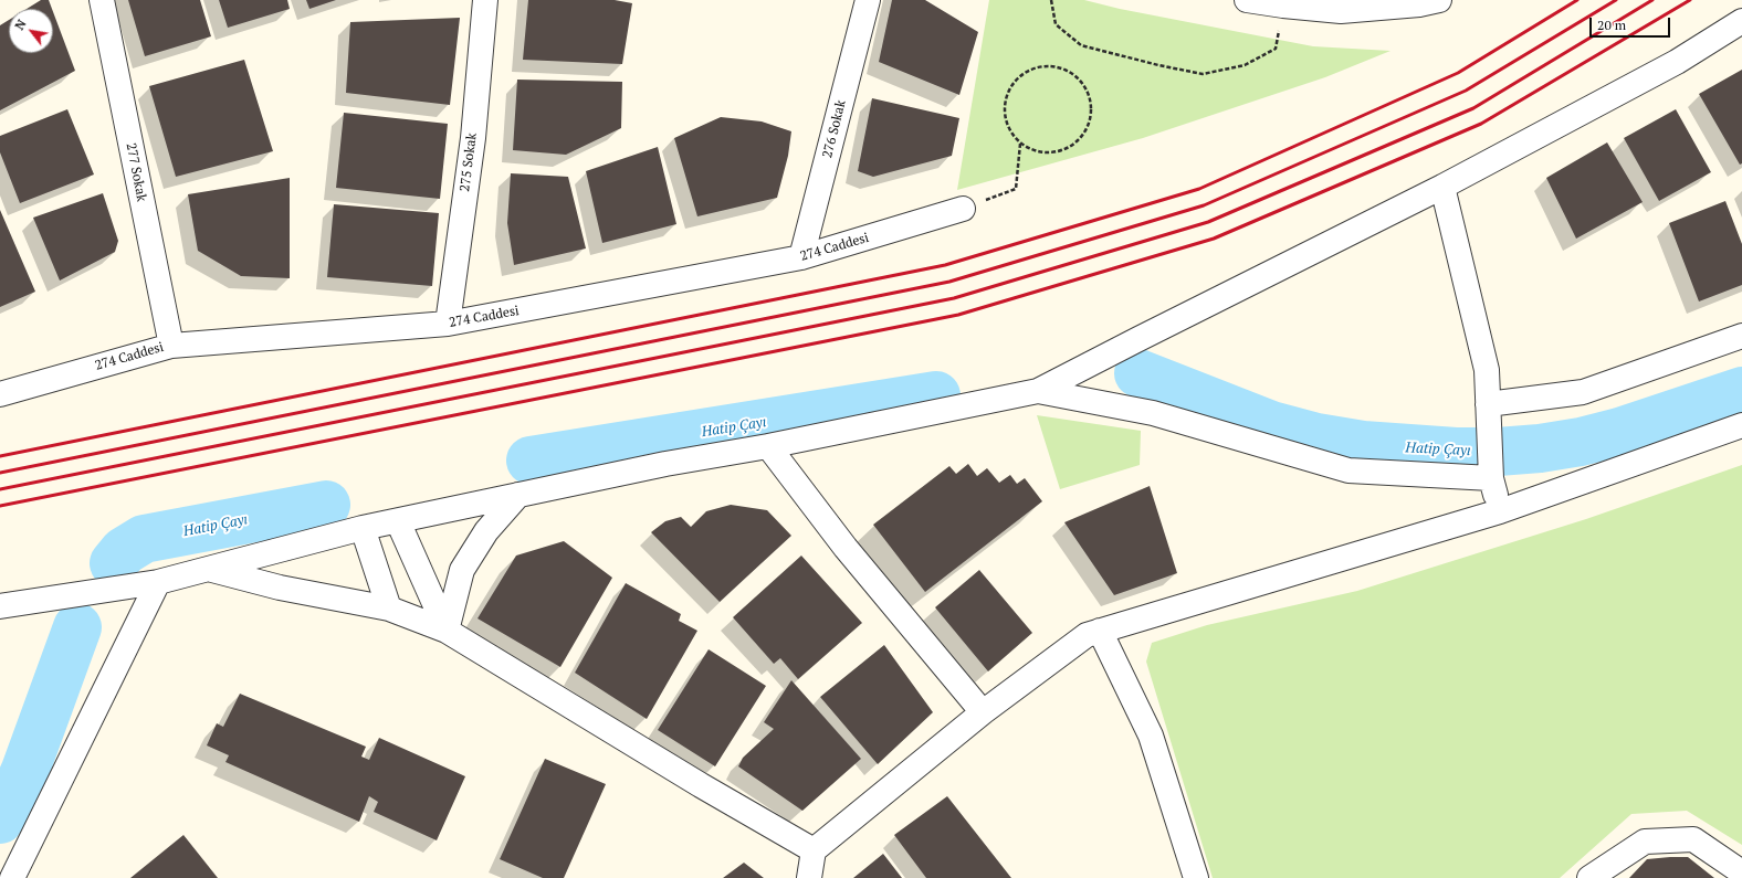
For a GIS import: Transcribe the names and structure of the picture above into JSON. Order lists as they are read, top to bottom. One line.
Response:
{"streets":{"street":["276 Sokak","275 Sokak","277 Sokak","274 Caddesi"]},"crossings":[["276 Sokak","274 Caddesi"],["275 Sokak","274 Caddesi"],["277 Sokak","274 Caddesi"]],"water":["Hatip Çayı"],"scale_bar":"20 m","north":"top left"}
